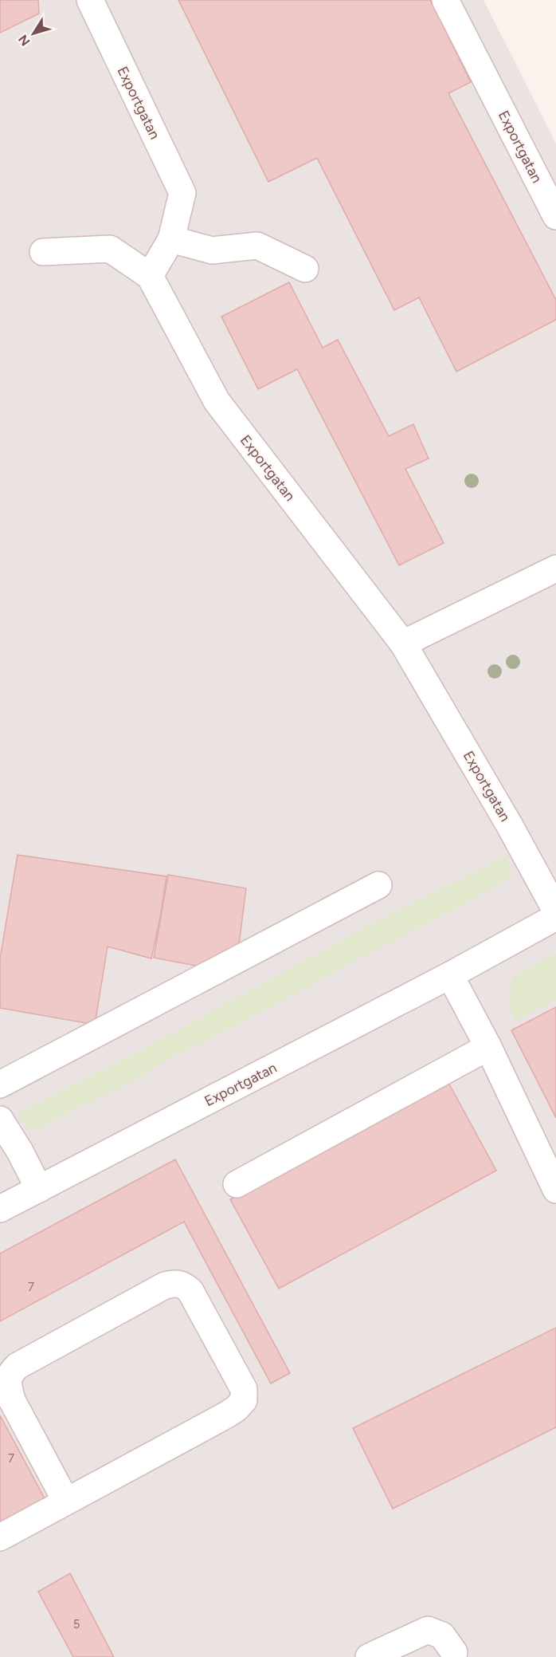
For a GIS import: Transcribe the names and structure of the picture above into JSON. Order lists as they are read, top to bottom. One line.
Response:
{"streets":{"street":["Exportgatan"]},"house_numbers":["7","7","5"],"north":"bottom left"}
